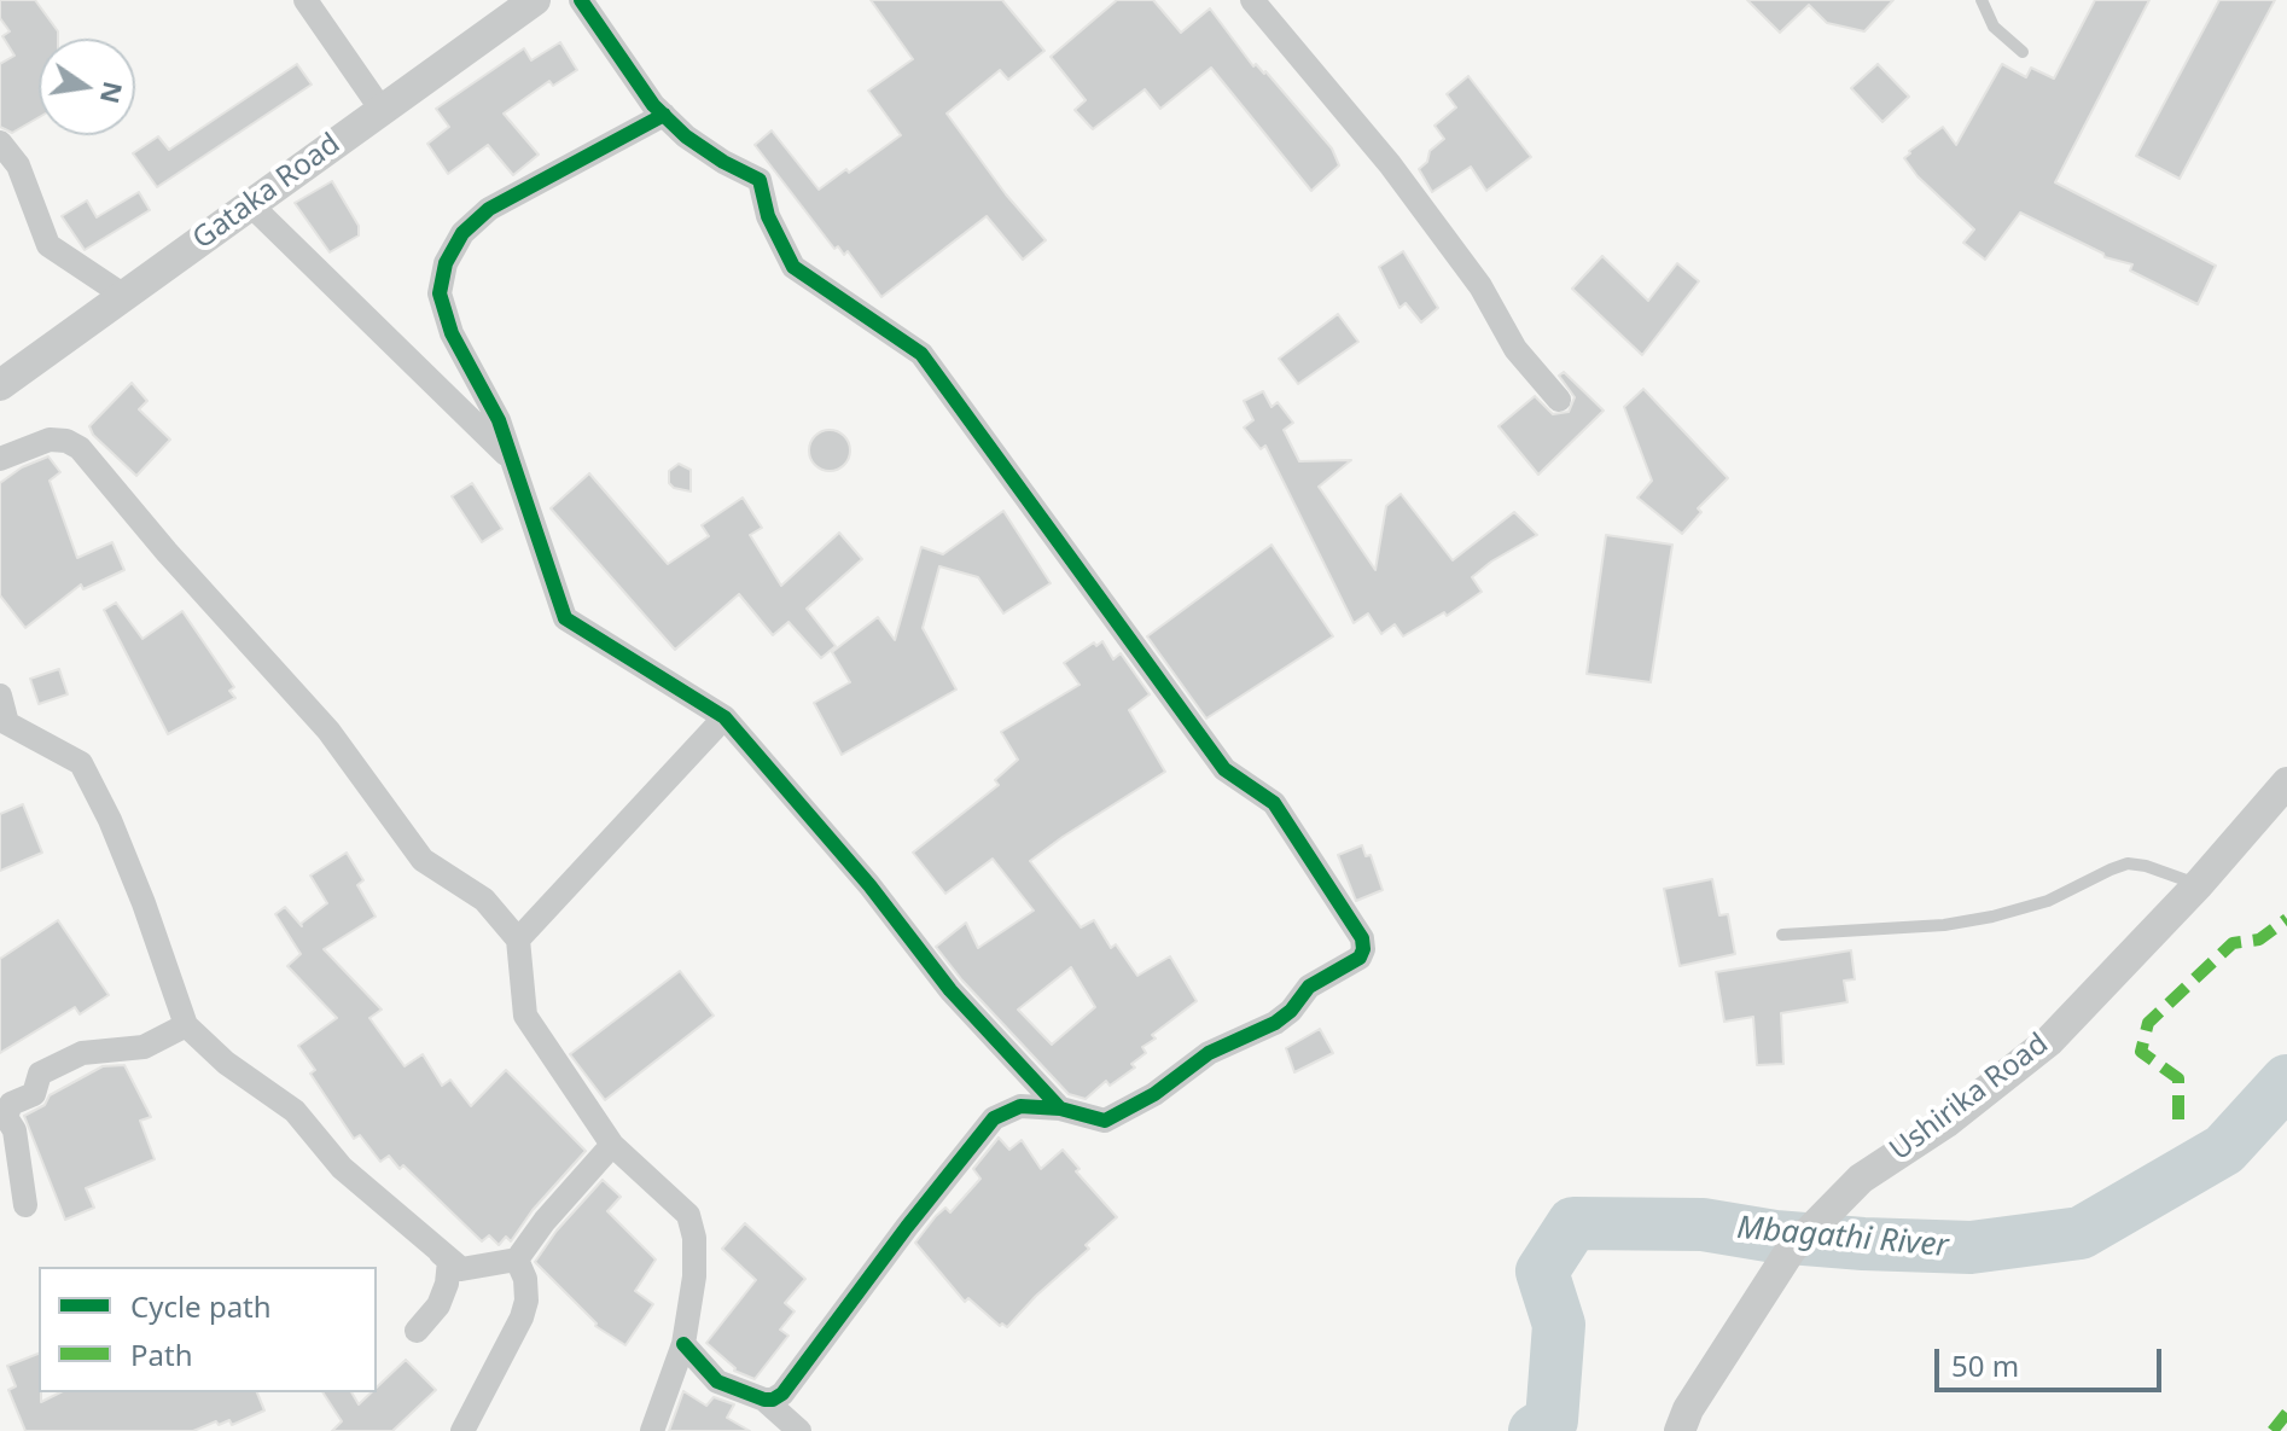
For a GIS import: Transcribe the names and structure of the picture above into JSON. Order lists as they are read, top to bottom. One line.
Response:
{"streets":{"street":["Gataka Road","Ushirika Road"]},"water":["Mbagathi River"],"legend":["Cycle path","Path"],"scale_bar":"50 m","north":"right"}
